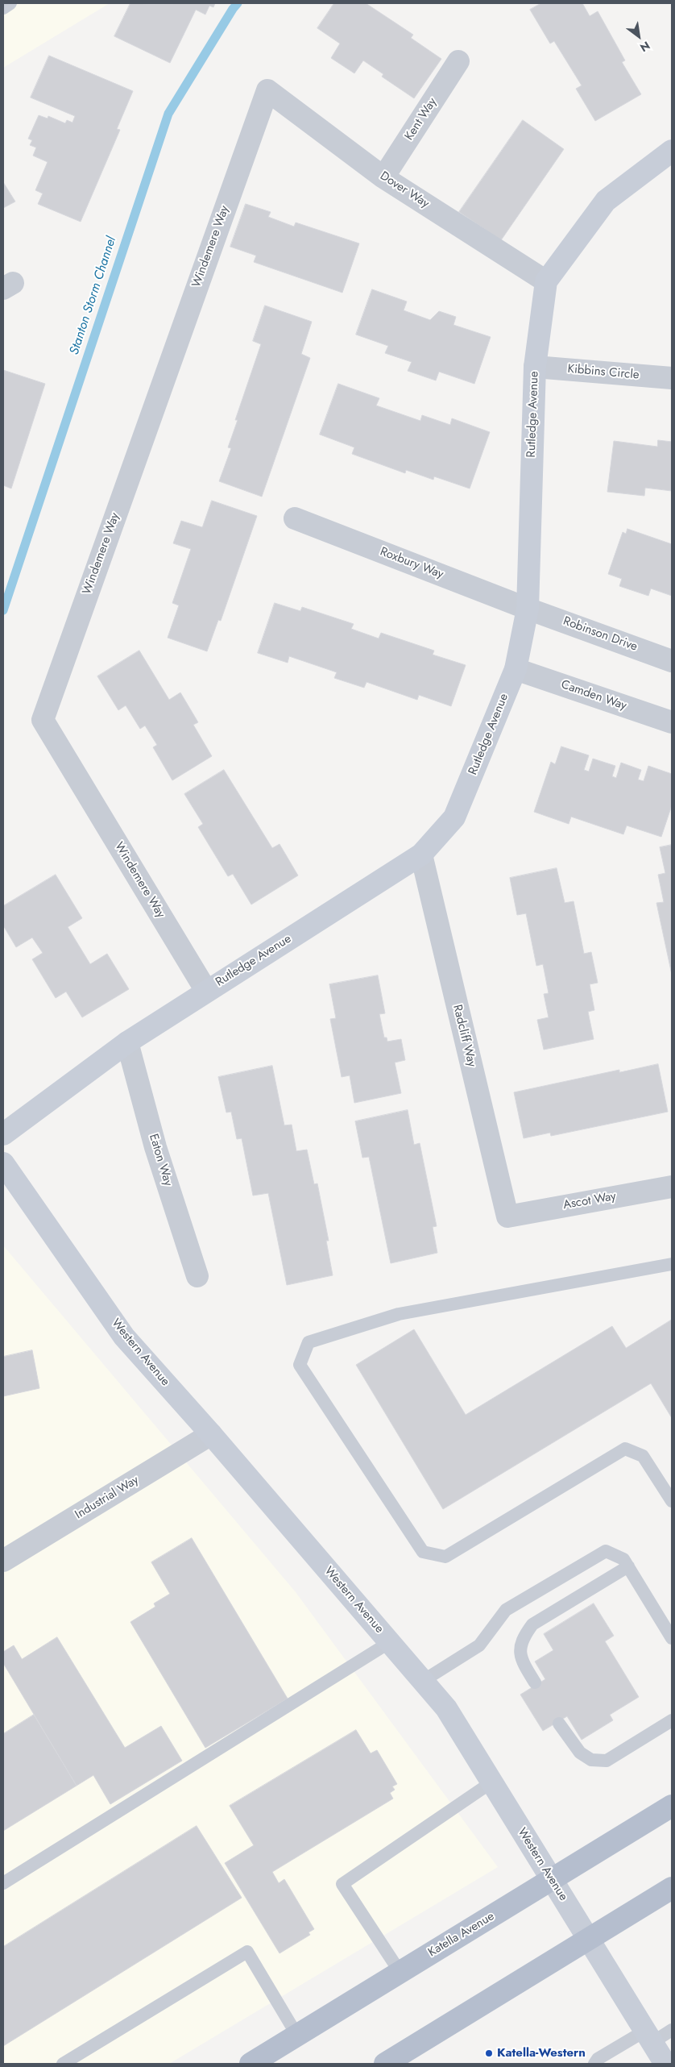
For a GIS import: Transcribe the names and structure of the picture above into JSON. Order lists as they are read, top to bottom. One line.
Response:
{"streets":{"main road":["Katella Avenue"],"street":["Kent Way","Dover Way","Windemere Way","Kibbins Circle","Rutledge Avenue","Roxbury Way","Robinson Drive","Camden Way","Radcliff Way","Eaton Way","Ascot Way","Western Avenue","Industrial Way"]},"crossings":[["Kent Way","Dover Way"],["Dover Way","Windemere Way"],["Dover Way","Rutledge Avenue"],["Windemere Way","Rutledge Avenue"],["Kibbins Circle","Rutledge Avenue"],["Rutledge Avenue","Roxbury Way"],["Rutledge Avenue","Robinson Drive"],["Rutledge Avenue","Camden Way"],["Rutledge Avenue","Radcliff Way"],["Rutledge Avenue","Eaton Way"],["Roxbury Way","Robinson Drive"],["Radcliff Way","Ascot Way"],["Western Avenue","Industrial Way"],["Western Avenue","Katella Avenue"]],"water":["Stanton Storm Channel"],"places":["Katella-Western"],"north":"bottom right"}
